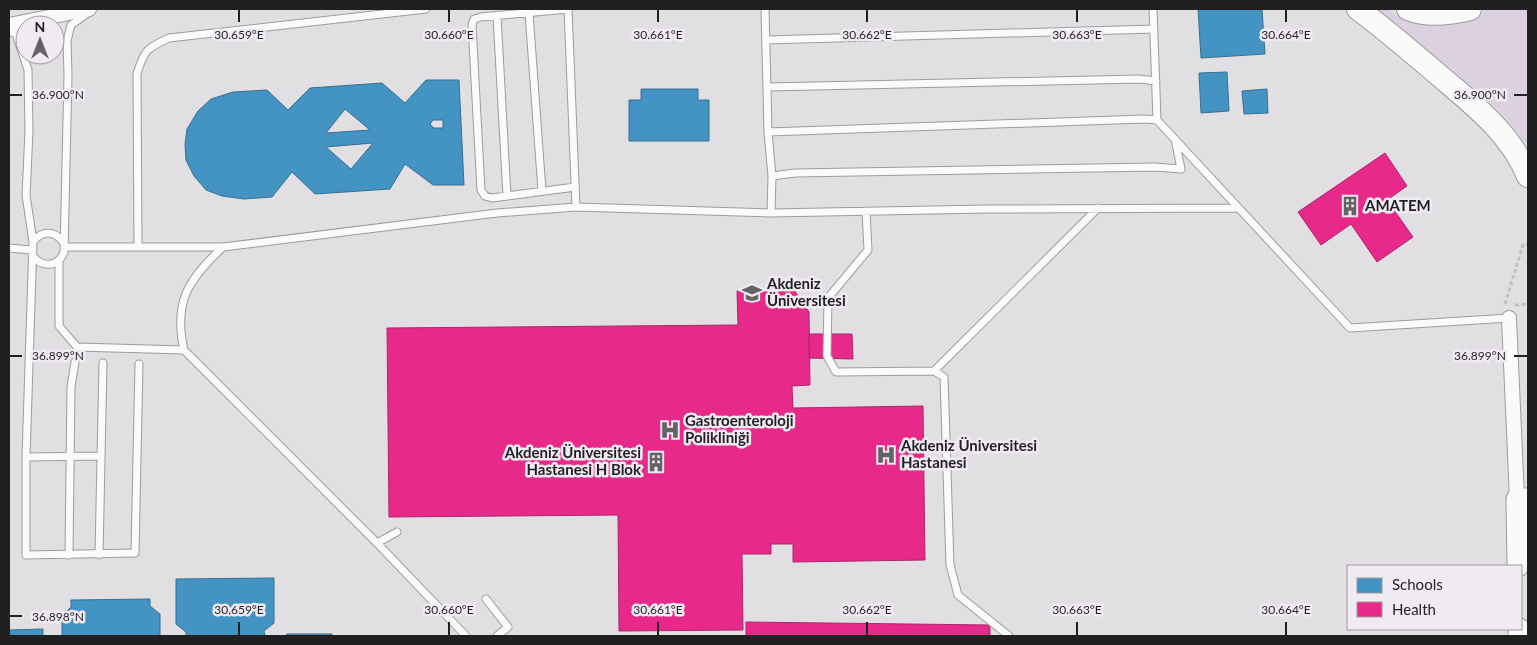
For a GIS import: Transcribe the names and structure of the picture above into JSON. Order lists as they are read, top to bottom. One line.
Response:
{"places":{"building":["AMATEM","Akdeniz Üniversitesi Hastanesi H Blok"],"school or university":["Akdeniz Üniversitesi"],"hospital":["Gastroenteroloji Polikliniği","Akdeniz Üniversitesi Hastanesi"]},"legend":["Schools","Health"],"north":"top","coordinates":["30.659°E","30.660°E","30.661°E","30.662°E","30.663°E","30.664°E","36.900°N","36.899°N","36.898°N"]}
